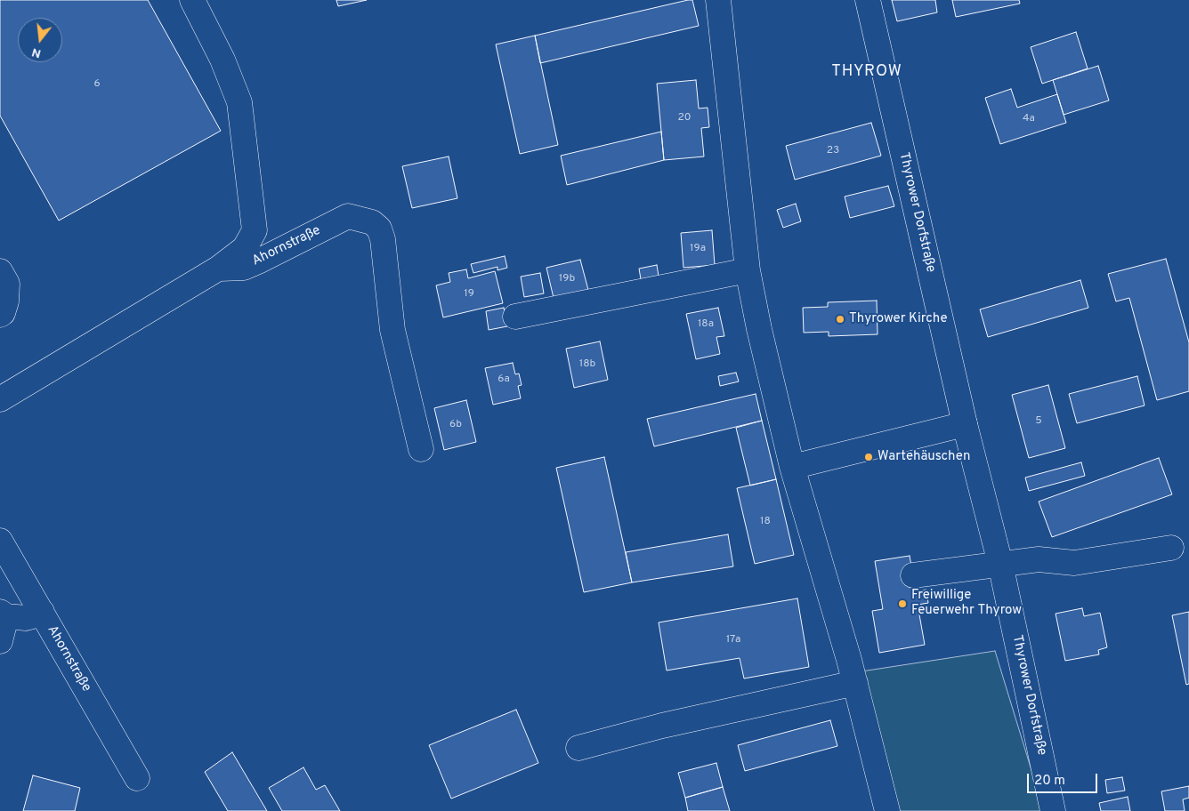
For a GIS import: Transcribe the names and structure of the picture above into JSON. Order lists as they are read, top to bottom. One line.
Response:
{"streets":{"street":["Thyrower Dorfstraße","Ahornstraße"]},"districts":["THYROW"],"places":["Thyrower Kirche","Wartehäuschen","Freiwillige Feuerwehr Thyrow"],"house_numbers":["6","20","4a","23","19a","19b","19","18a","18b","6a","5","6b","18","17a"],"scale_bar":"20 m","north":"bottom"}
